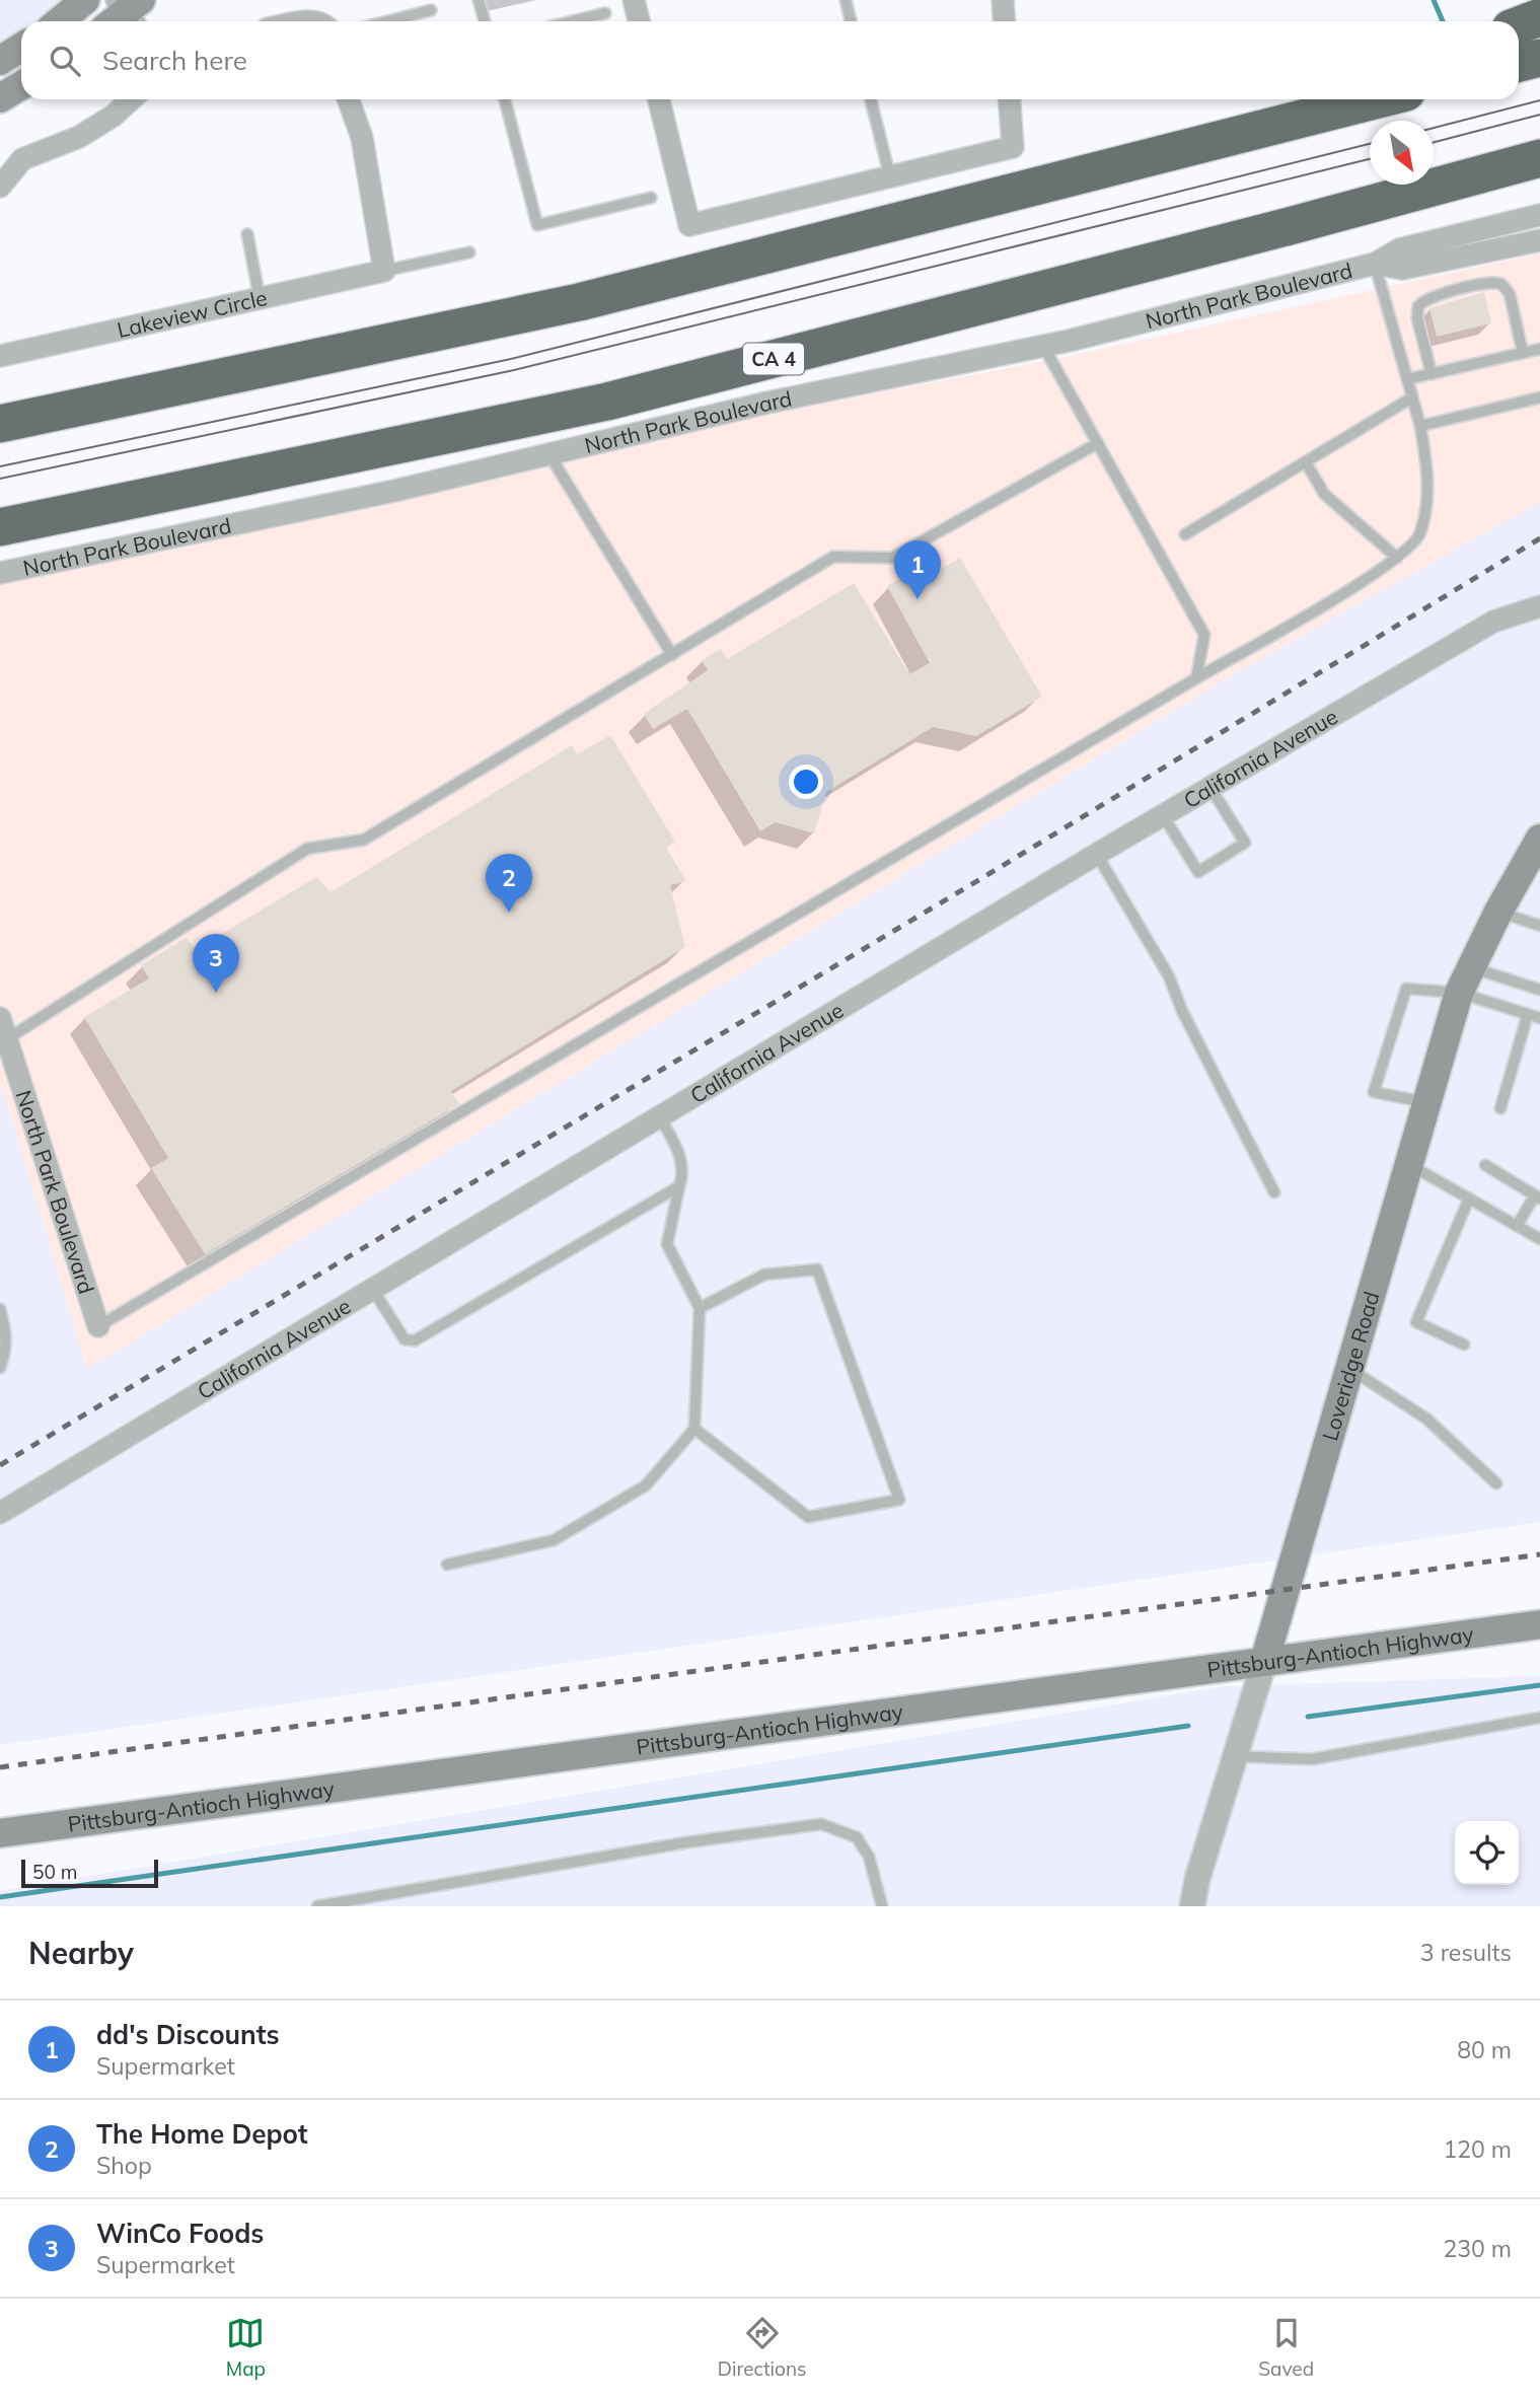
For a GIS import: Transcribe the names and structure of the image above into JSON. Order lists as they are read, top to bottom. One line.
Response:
{"streets":{"highway":["CA 4"],"main road":["Loveridge Road","Pittsburg-Antioch Highway"],"street":["North Park Boulevard","Lakeview Circle","California Avenue"]},"crossings":[["Loveridge Road","Pittsburg-Antioch Highway"]],"scale_bar":"50 m","north":"bottom right","page":{"search":"Search here","pins":["1","2","3"],"scale":"50 m","heading":["Nearby","3 results"],"list":[{"mark":"1","name":"dd's Discounts","note":"Supermarket","value":"80 m"},{"mark":"2","name":"The Home Depot","note":"Shop","value":"120 m"},{"mark":"3","name":"WinCo Foods","note":"Supermarket","value":"230 m"}],"nav":["Map","Directions","Saved"]}}
